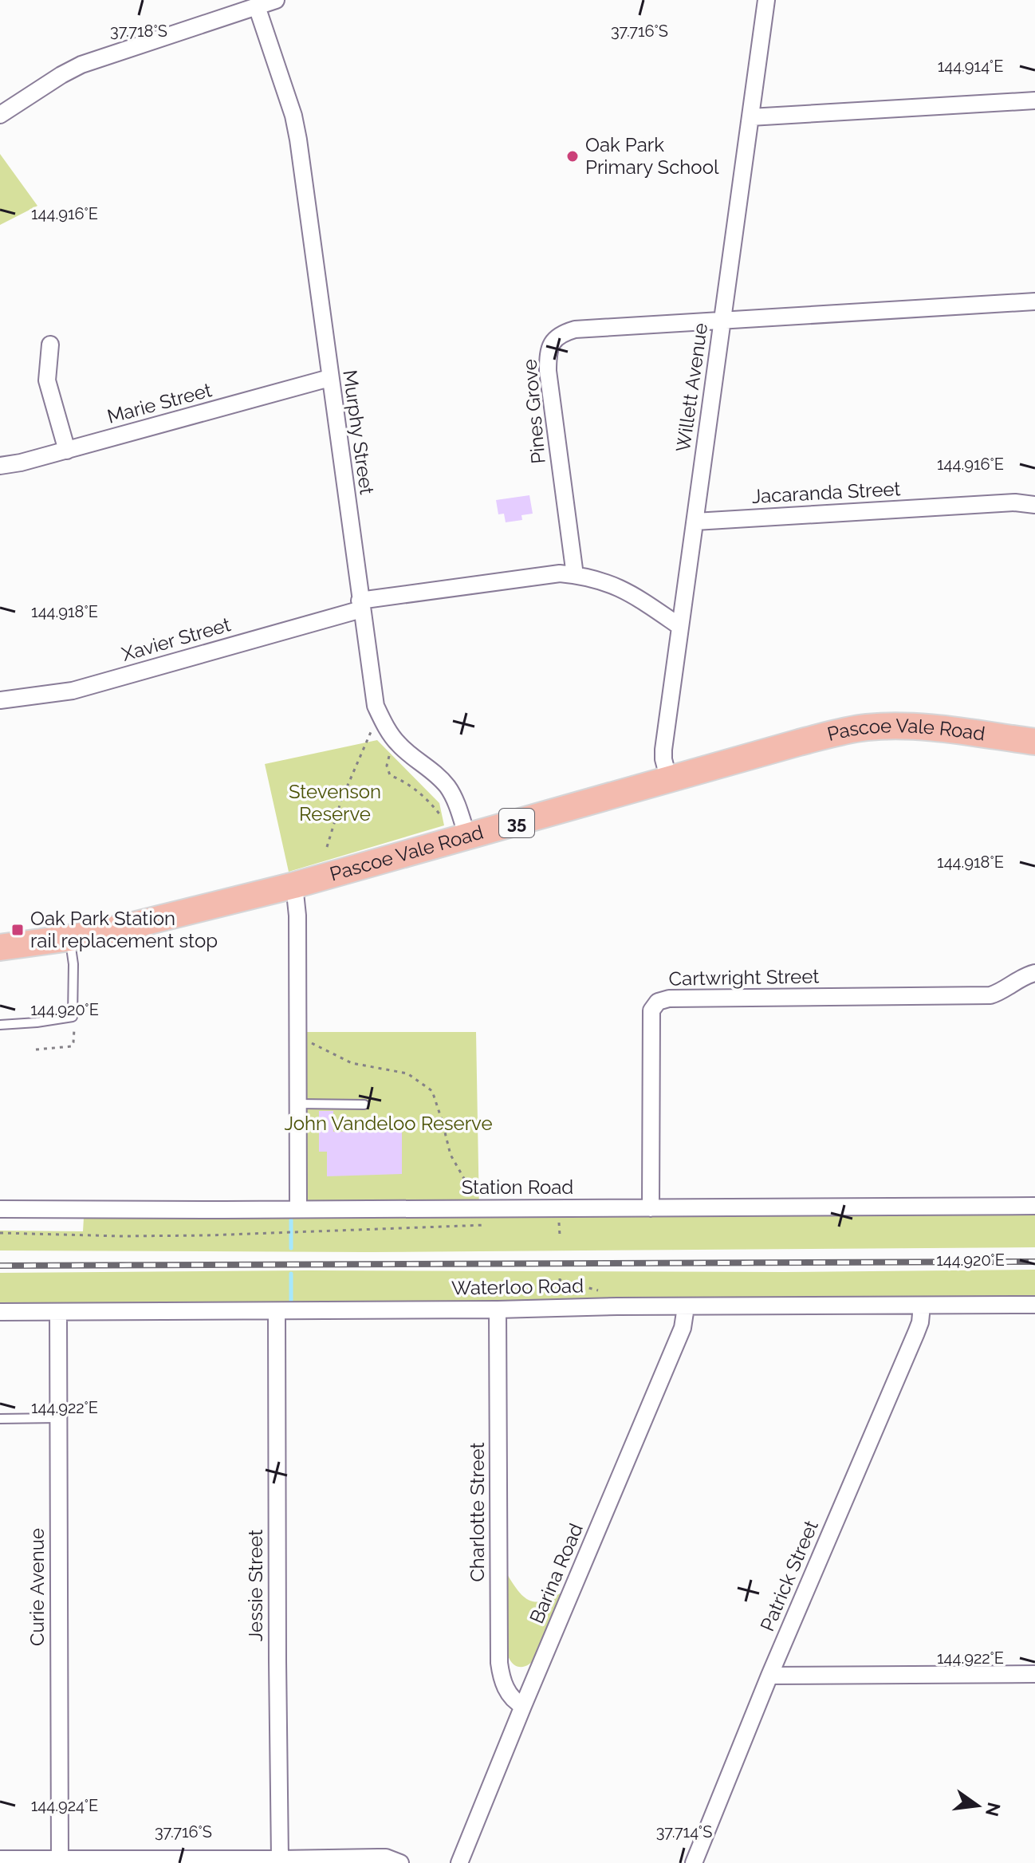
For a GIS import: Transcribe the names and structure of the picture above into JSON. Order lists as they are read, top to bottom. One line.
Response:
{"streets":{"main road":["Pascoe Vale Road","35"],"street":["Willett Avenue","Marie Street","Pines Grove","Murphy Street","Jacaranda Street","Xavier Street","Cartwright Street","Station Road","Waterloo Road","Charlotte Street","Barina Road","Patrick Street","Jessie Street","Curie Avenue"]},"crossings":[["Willett Avenue","Pines Grove"],["Willett Avenue","Jacaranda Street"],["Willett Avenue","Xavier Street"],["Willett Avenue","Pascoe Vale Road"],["Marie Street","Murphy Street"],["Pines Grove","Xavier Street"],["Murphy Street","Xavier Street"],["Murphy Street","Pascoe Vale Road"],["Cartwright Street","Station Road"],["Waterloo Road","Charlotte Street"],["Waterloo Road","Barina Road"],["Waterloo Road","Patrick Street"],["Waterloo Road","Jessie Street"],["Waterloo Road","Curie Avenue"],["Charlotte Street","Barina Road"]],"parks":["Stevenson Reserve","John Vandeloo Reserve"],"places":{"other":["Oak Park Primary School"],"transit":["Oak Park Station rail replacement stop"]},"north":"right","coordinates":["37.718°S","37.716°S","144.914°E","144.916°E","144.918°E","144.920°E","144.922°E","144.924°E","37.714°S"]}
